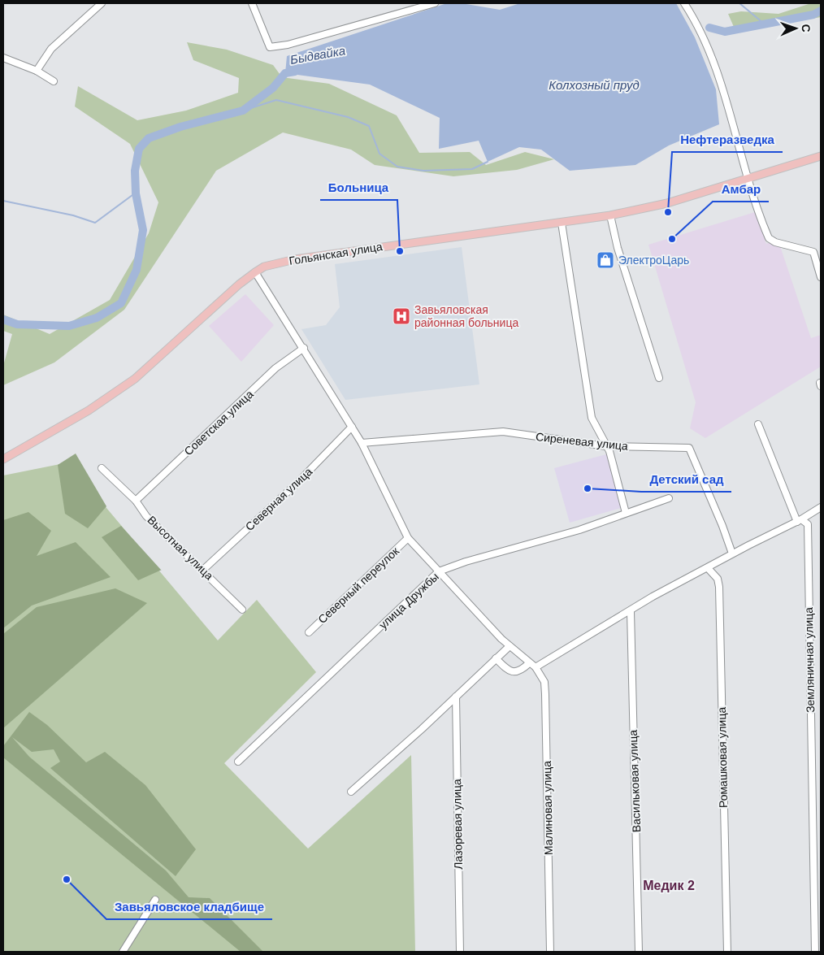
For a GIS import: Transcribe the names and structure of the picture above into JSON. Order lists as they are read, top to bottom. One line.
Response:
{"streets":{"main road":["Гольянская улица"],"street":["Советская улица","Сиреневая улица","Северная улица","Высотная улица","Северный переулок","улица Дружбы","Земляничная улица","Ромашковая улица","Васильковая улица","Малиновая улица","Лазоревая улица"]},"crossings":[["Советская улица","Высотная улица"],["Северная улица","Высотная улица"]],"districts":["Медик 2"],"water":["Быдвайка","Колхозный пруд"],"places":{"other":["Нефтеразведка","Амбар","Больница","Детский сад","Завьяловское кладбище"],"shop":["ЭлектроЦарь"],"hospital":["Завьяловская районная больница"]},"north":"right"}
